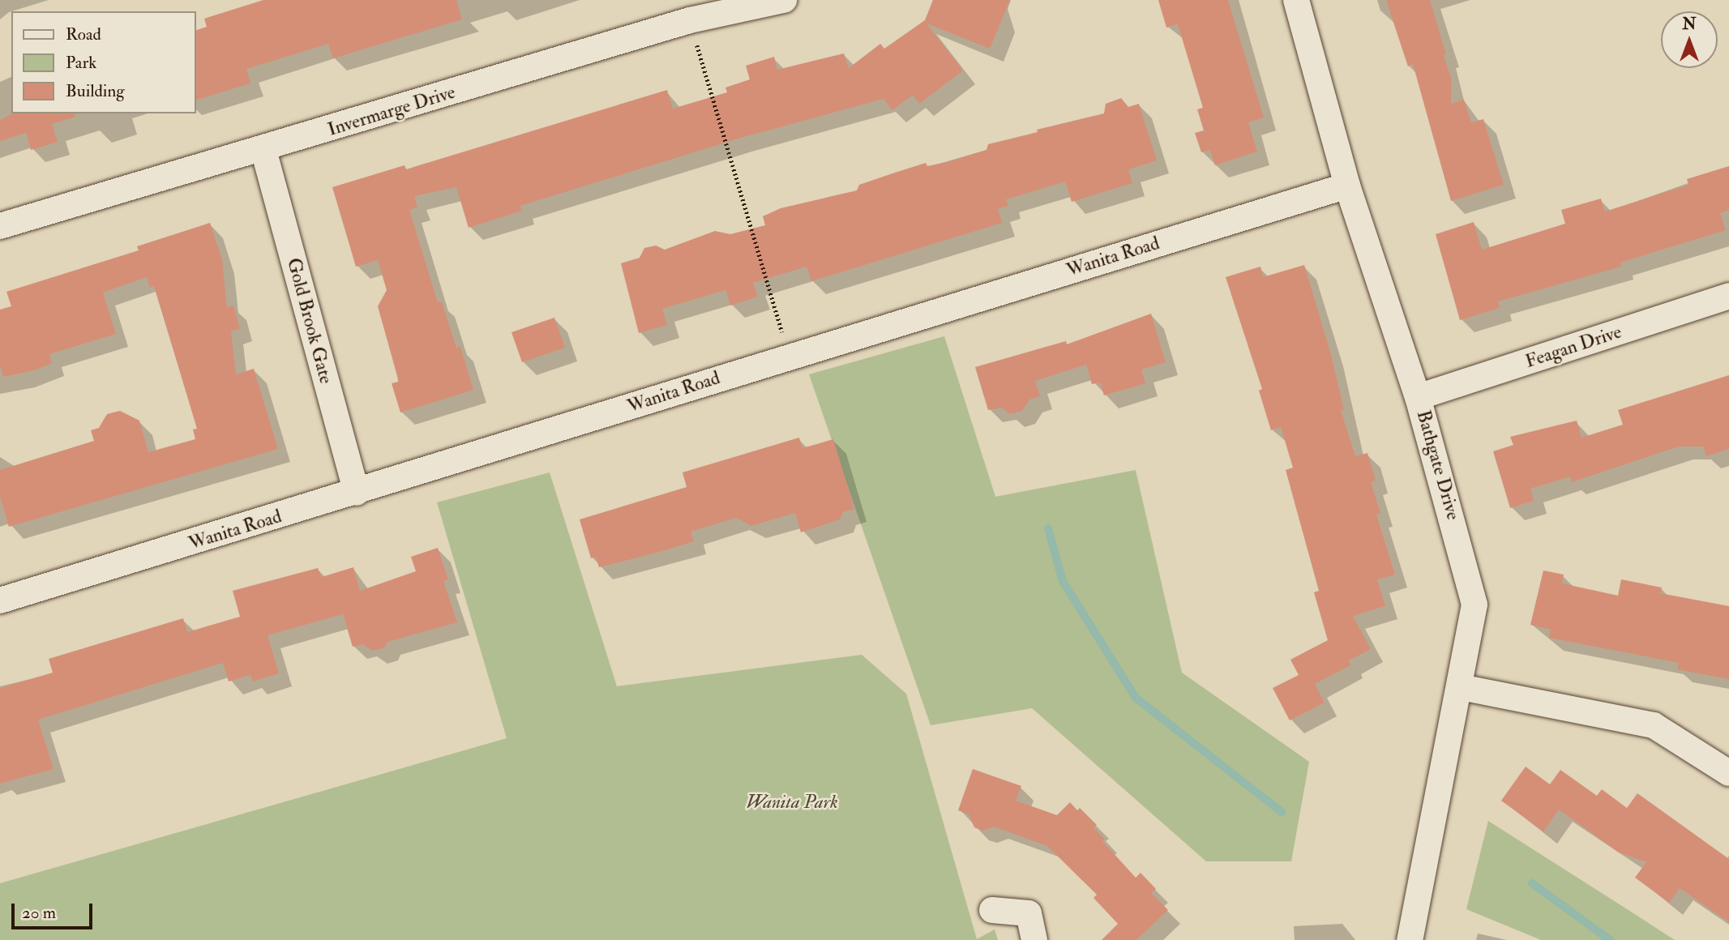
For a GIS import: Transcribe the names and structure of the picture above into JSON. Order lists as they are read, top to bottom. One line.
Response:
{"streets":{"street":["Invermarge Drive","Wanita Road","Gold Brook Gate","Feagan Drive","Bathgate Drive"]},"crossings":[["Invermarge Drive","Gold Brook Gate"],["Wanita Road","Gold Brook Gate"],["Wanita Road","Bathgate Drive"],["Feagan Drive","Bathgate Drive"]],"parks":["Wanita Park"],"legend":["Road","Park","Building"],"scale_bar":"20 m","north":"top"}
